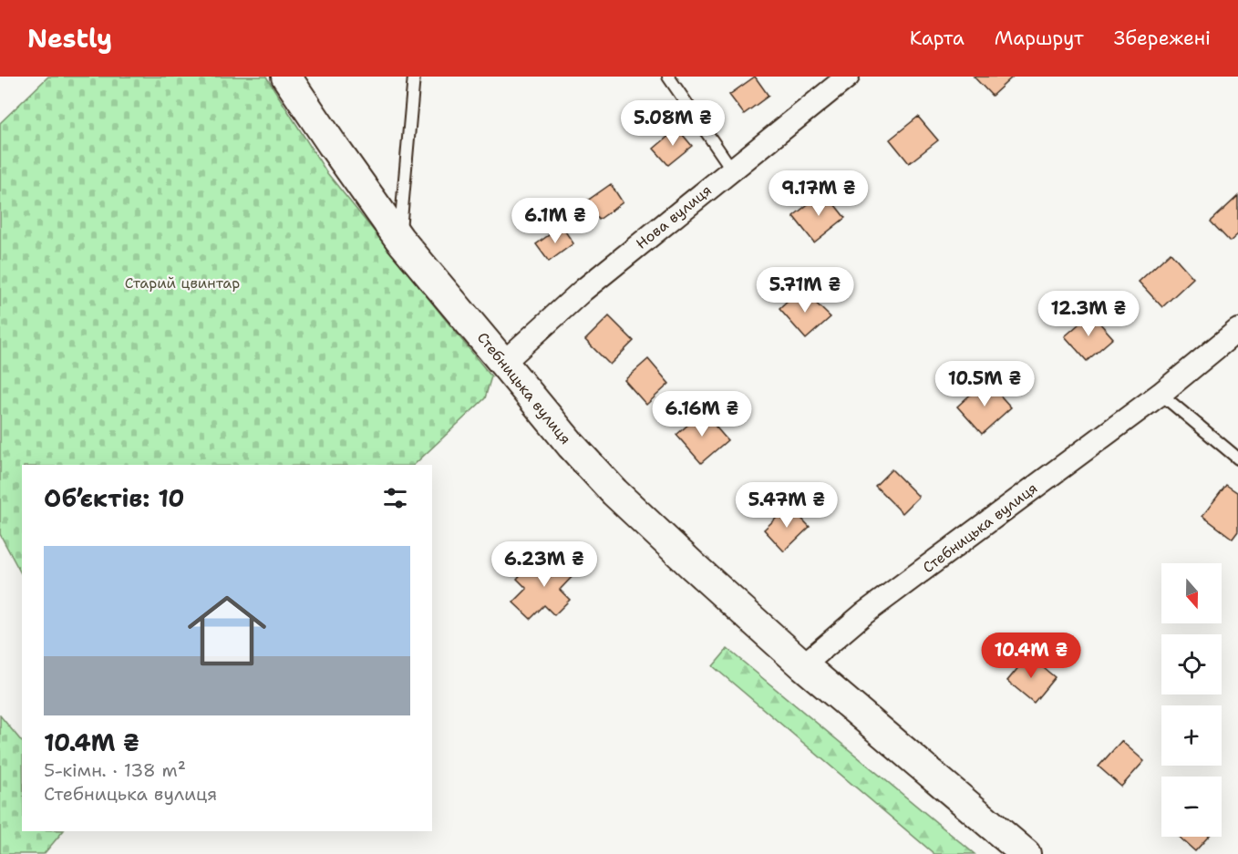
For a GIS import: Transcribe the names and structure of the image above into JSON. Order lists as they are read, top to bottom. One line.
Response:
{"streets":{"street":["Нова вулиця","Стебницька вулиця"]},"crossings":[["Нова вулиця","Стебницька вулиця"]],"parks":["Старий цвинтар"],"north":"bottom","page":{"header":"Nestly","nav":["Карта","Маршрут","Збережені"],"price":["5.08M ₴","9.17M ₴","6.1M ₴","5.71M ₴","12.3M ₴","10.5M ₴","6.16M ₴","5.47M ₴","6.23M ₴","10.4M ₴"],"heading":"Об’єктів: 10","list":[{"name":"10.4M ₴","note":"5-кімн. · 138 m² · Стебницька вулиця"}],"map_buttons":["+","−"]}}
